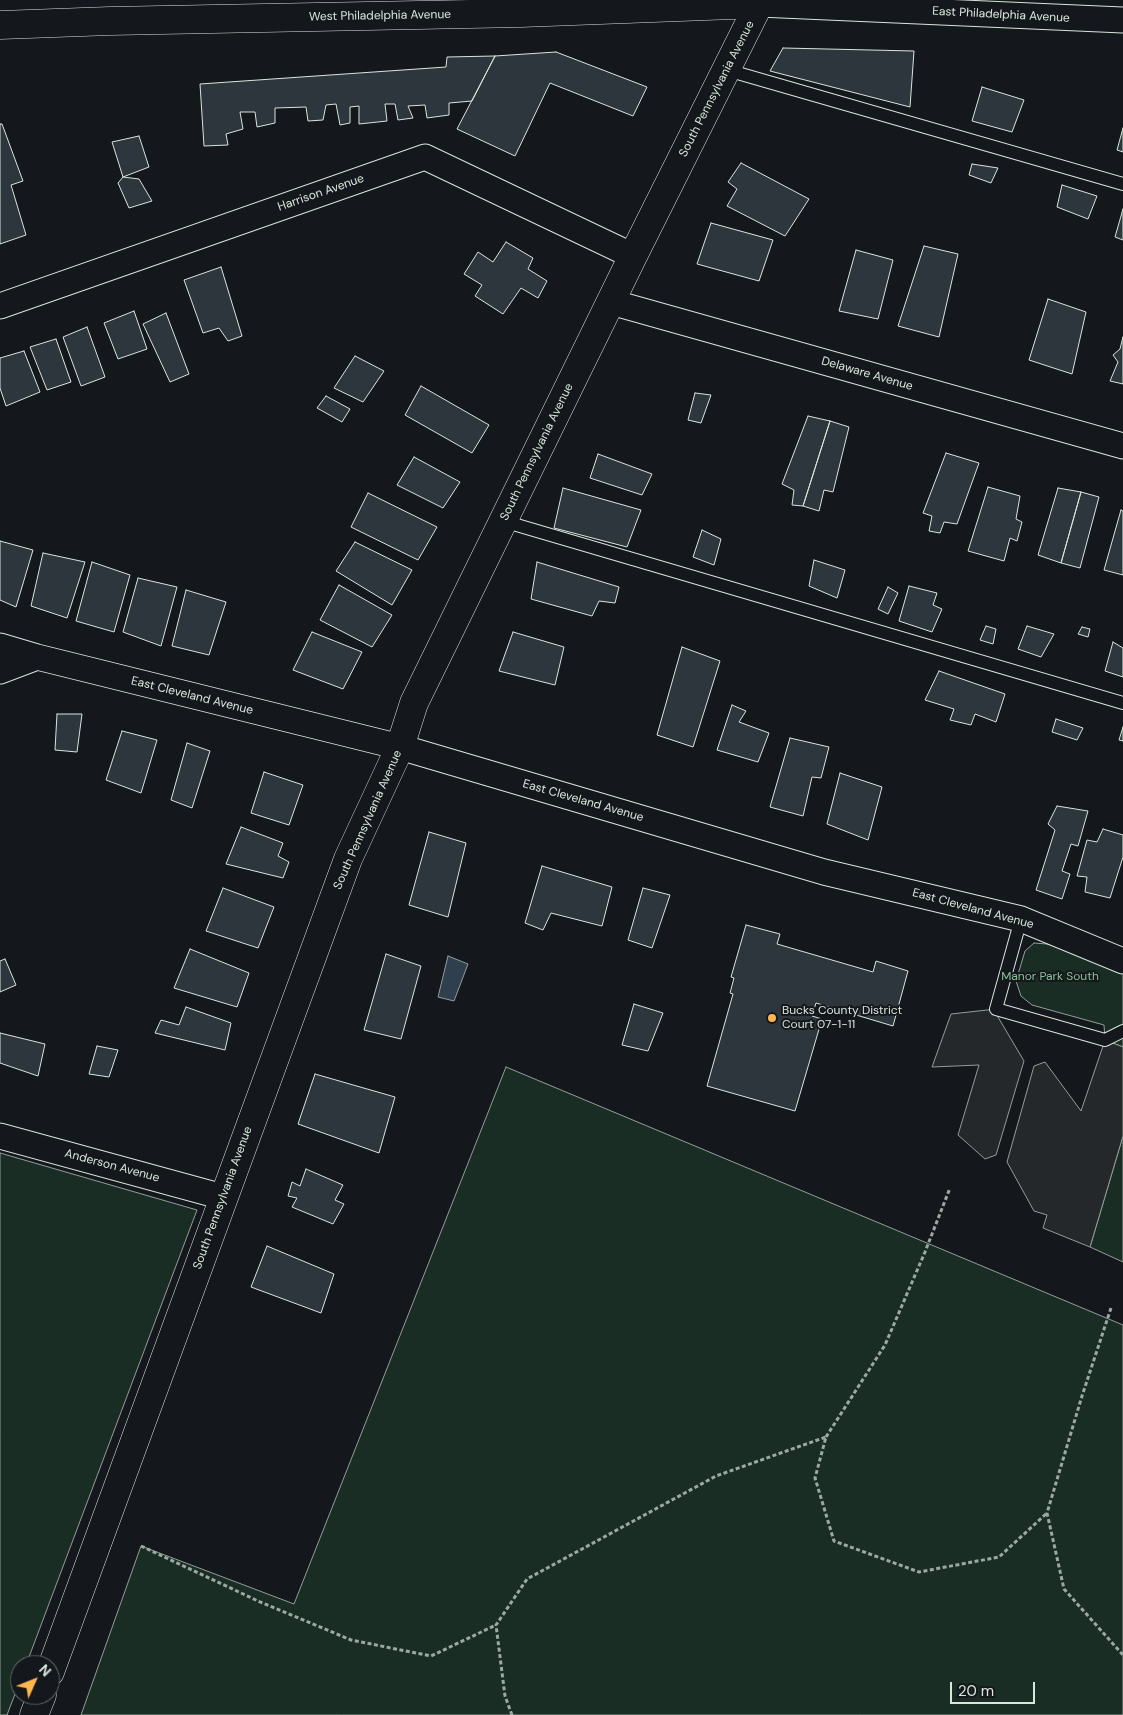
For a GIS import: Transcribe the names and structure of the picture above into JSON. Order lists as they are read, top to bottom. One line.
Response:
{"streets":{"main road":["West Philadelphia Avenue","South Pennsylvania Avenue"],"street":["East Philadelphia Avenue","Harrison Avenue","Delaware Avenue","East Cleveland Avenue","Anderson Avenue"]},"crossings":[["East Philadelphia Avenue","West Philadelphia Avenue"],["East Philadelphia Avenue","South Pennsylvania Avenue"],["West Philadelphia Avenue","South Pennsylvania Avenue"],["South Pennsylvania Avenue","Harrison Avenue"],["South Pennsylvania Avenue","Delaware Avenue"],["South Pennsylvania Avenue","East Cleveland Avenue"],["South Pennsylvania Avenue","Anderson Avenue"]],"parks":["Manor Park South"],"places":["Bucks County District Court 07-1-11"],"scale_bar":"20 m","north":"top right"}
